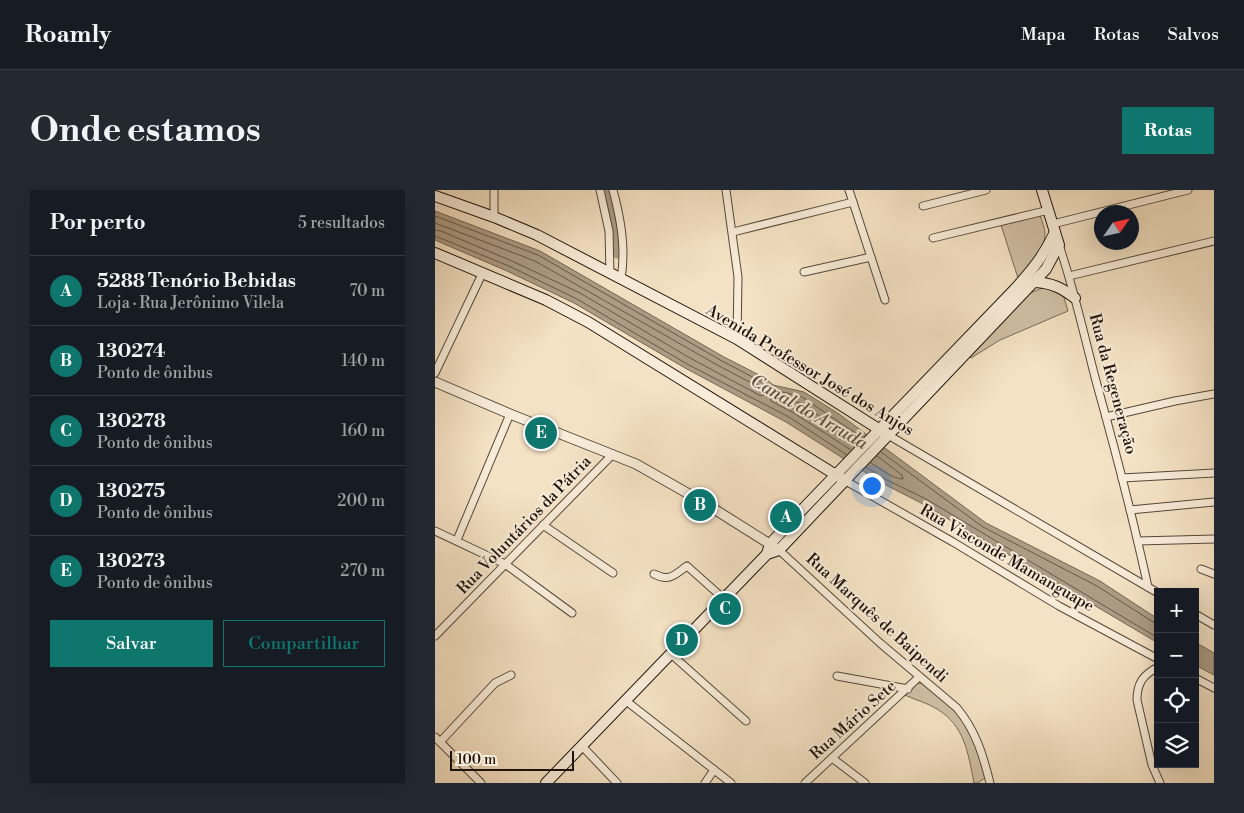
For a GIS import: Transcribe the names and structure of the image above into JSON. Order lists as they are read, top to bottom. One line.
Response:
{"streets":{"main road":["Avenida Professor José dos Anjos","Rua da Regeneração"],"street":["Rua Voluntários da Pátria","Rua Visconde Mamanguape","Rua Marquês de Baipendi","Rua Mário Sete"]},"crossings":[["Avenida Professor José dos Anjos","Rua da Regeneração"],["Rua Voluntários da Pátria","Rua Marquês de Baipendi"],["Rua Marquês de Baipendi","Rua Mário Sete"]],"water":["Canal do Arruda"],"scale_bar":"100 m","north":"top right","page":{"header":"Roamly","nav":["Mapa","Rotas","Salvos"],"buttons":["Rotas",["Salvar","Compartilhar"]],"title":"Onde estamos","heading":["Por perto","5 resultados"],"list":[{"mark":"A","name":"5288 Tenório Bebidas","note":"Loja · Rua Jerônimo Vilela","value":"70 m"},{"mark":"B","name":"130274","note":"Ponto de ônibus","value":"140 m"},{"mark":"C","name":"130278","note":"Ponto de ônibus","value":"160 m"},{"mark":"D","name":"130275","note":"Ponto de ônibus","value":"200 m"},{"mark":"E","name":"130273","note":"Ponto de ônibus","value":"270 m"}],"pins":["E","B","A","C","D"],"map_buttons":["+","−"],"scale":"100 m"}}
